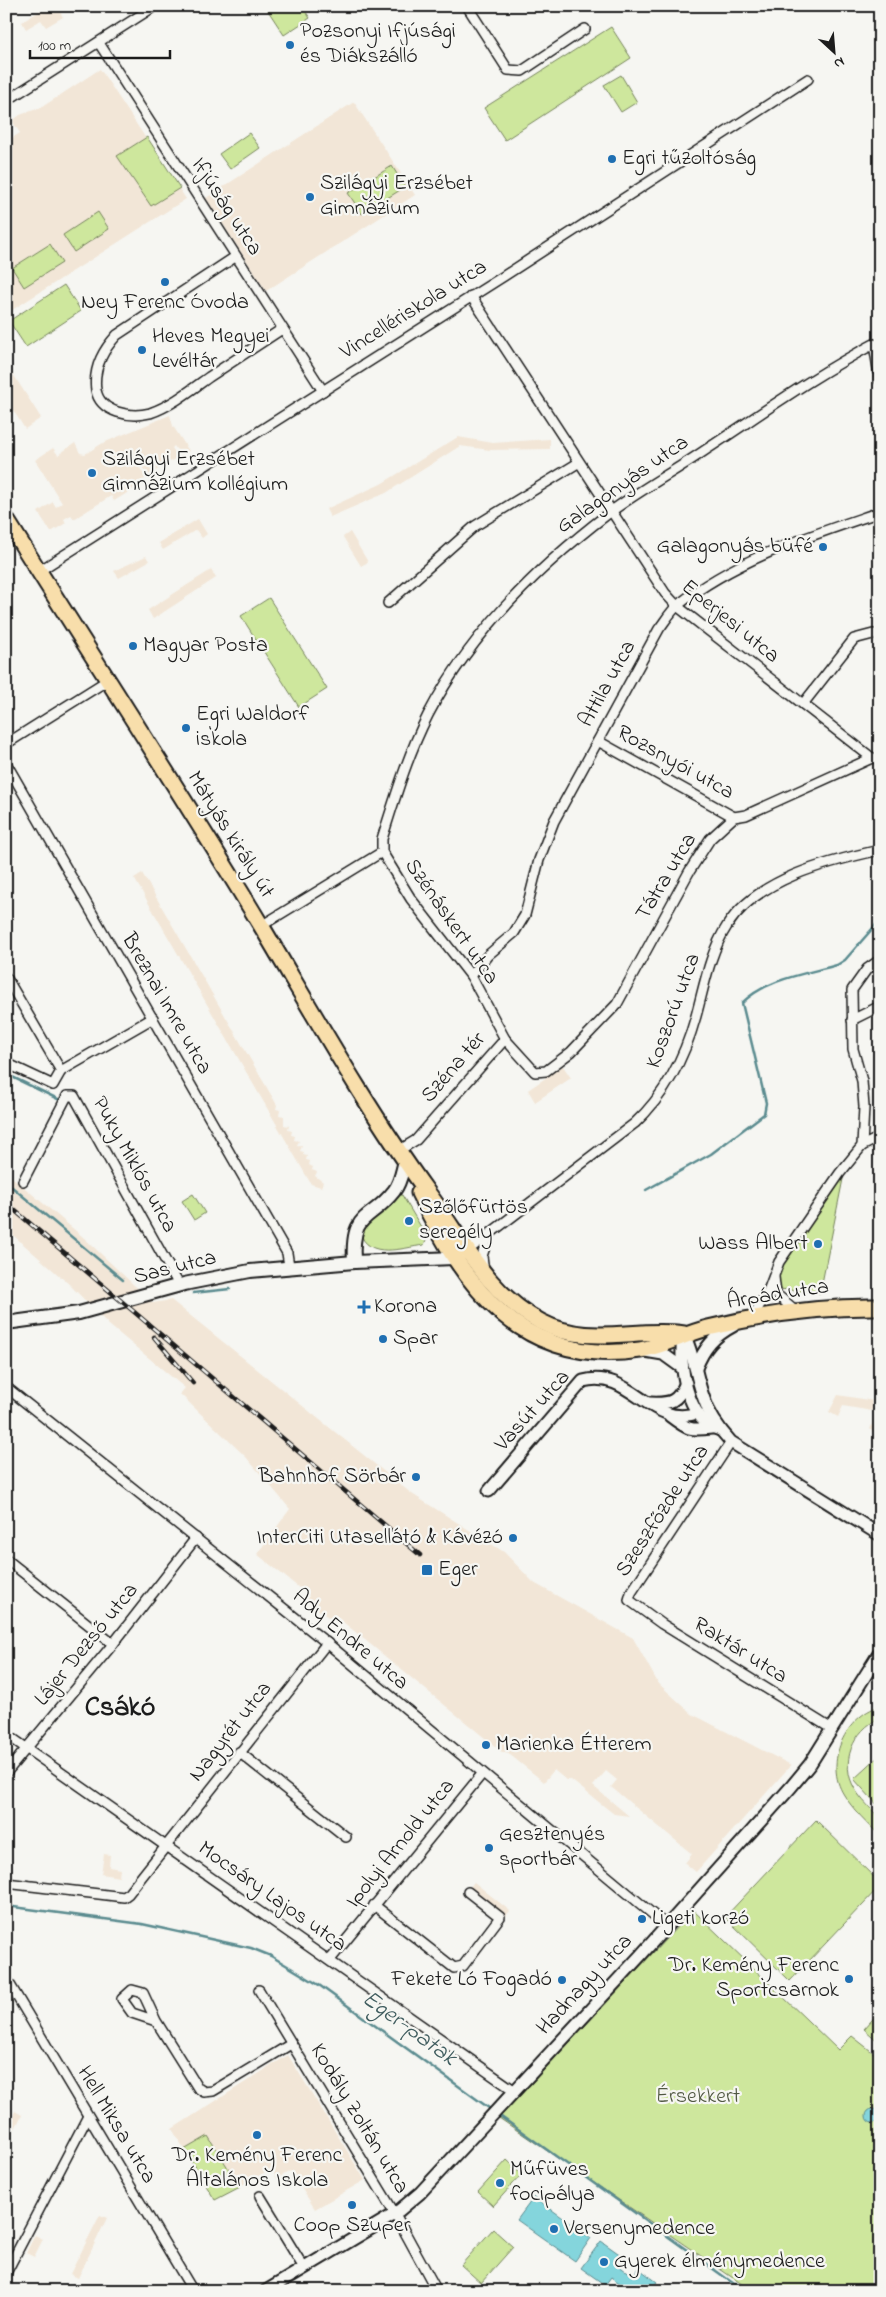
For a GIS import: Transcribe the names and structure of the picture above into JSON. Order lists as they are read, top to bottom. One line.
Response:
{"streets":{"main road":["Mátyás király út","Sas utca","Árpád utca"],"street":["Ifjúság utca","Vincellériskola utca","Galagonyás utca","Eperjesi utca","Attila utca","Rozsnyói utca","Tátra utca","Szénáskert utca","Breznai Imre utca","Koszorú utca","Széna tér","Puky Miklós utca","Vasút utca","Szeszfőzde utca","Ady Endre utca","Lájer Dezső utca","Raktár utca","Nagyrét utca","Ipolyi Arnold utca","Mocsáry Lajos utca","Hadnagy utca","Kodály Zoltán utca","Hell Miksa utca"]},"crossings":[["Ifjúság utca","Vincellériskola utca"],["Vincellériskola utca","Eperjesi utca"],["Vincellériskola utca","Mátyás király út"],["Galagonyás utca","Eperjesi utca"],["Galagonyás utca","Szénáskert utca"],["Eperjesi utca","Attila utca"],["Eperjesi utca","Tátra utca"],["Attila utca","Rozsnyói utca"],["Attila utca","Szénáskert utca"],["Rozsnyói utca","Tátra utca"],["Mátyás király út","Koszorú utca"],["Mátyás király út","Széna tér"],["Mátyás király út","Sas utca"],["Mátyás király út","Árpád utca"],["Tátra utca","Széna tér"],["Szénáskert utca","Széna tér"],["Breznai Imre utca","Sas utca"],["Koszorú utca","Sas utca"],["Puky Miklós utca","Sas utca"],["Szeszfőzde utca","Raktár utca"],["Ady Endre utca","Lájer Dezső utca"],["Ady Endre utca","Nagyrét utca"],["Ady Endre utca","Ipolyi Arnold utca"],["Ady Endre utca","Hadnagy utca"],["Lájer Dezső utca","Mocsáry Lajos utca"],["Raktár utca","Hadnagy utca"],["Nagyrét utca","Mocsáry Lajos utca"],["Ipolyi Arnold utca","Mocsáry Lajos utca"],["Mocsáry Lajos utca","Hadnagy utca"],["Hadnagy utca","Kodály Zoltán utca"]],"districts":["Csákó"],"water":["Eger-patak"],"parks":["Érsekkert"],"places":{"other":["Pozsonyi Ifjúsági és Diákszálló","Egri tűzoltóság","Szilágyi Erzsébet Gimnázium","Ney Ferenc Óvoda","Heves Megyei Levéltár","Szilágyi Erzsébet Gimnázium kollégium","Galagonyás büfé","Magyar Posta","Egri Waldorf iskola","Szőlőfürtös seregély","Wass Albert","Spar","Bahnhof Sörbár","InterCiti Utasellátó & Kávézó","Marienka Étterem","Gesztenyés sportbár","Ligeti korzó","Dr. Kemény Ferenc Sportcsarnok","Fekete Ló Fogadó","Dr. Kemény Ferenc Általános Iskola","Műfüves focipálya","Coop Szuper","Versenymedence","Gyerek élménymedence"],"health":["Korona"],"transit":["Eger"]},"scale_bar":"100 m","north":"bottom right"}
